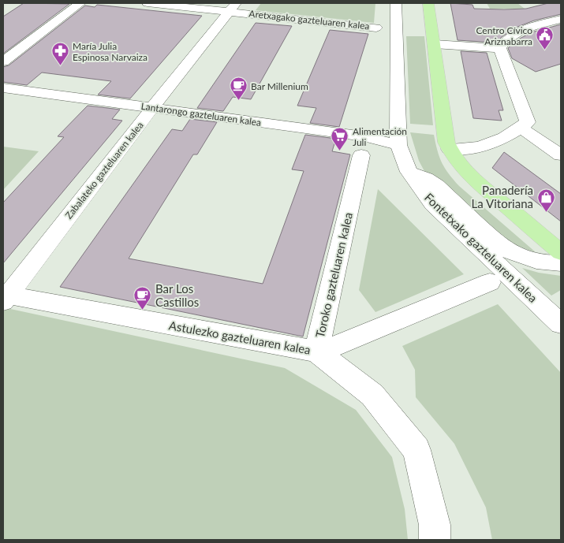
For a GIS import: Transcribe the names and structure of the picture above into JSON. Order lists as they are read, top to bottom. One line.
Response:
{"streets":{"street":["Aretxagako gazteluaren kalea","Lantarongo gazteluaren kalea","Zabalateko gazteluaren kalea","Fontetxako gazteluaren kalea","Toroko gazteluaren kalea","Astulezko gazteluaren kalea"]},"crossings":[["Aretxagako gazteluaren kalea","Zabalateko gazteluaren kalea"],["Lantarongo gazteluaren kalea","Zabalateko gazteluaren kalea"],["Lantarongo gazteluaren kalea","Fontetxako gazteluaren kalea"],["Zabalateko gazteluaren kalea","Astulezko gazteluaren kalea"],["Toroko gazteluaren kalea","Astulezko gazteluaren kalea"]],"places":{"public building":["Centro Cívico Ariznabarra"],"pharmacy":["María Julia Espinosa Narvaiza"],"cafe":["Bar Millenium","Bar Los Castillos"],"supermarket":["Alimentación Juli"],"shop":["Panadería La Vitoriana"]}}
